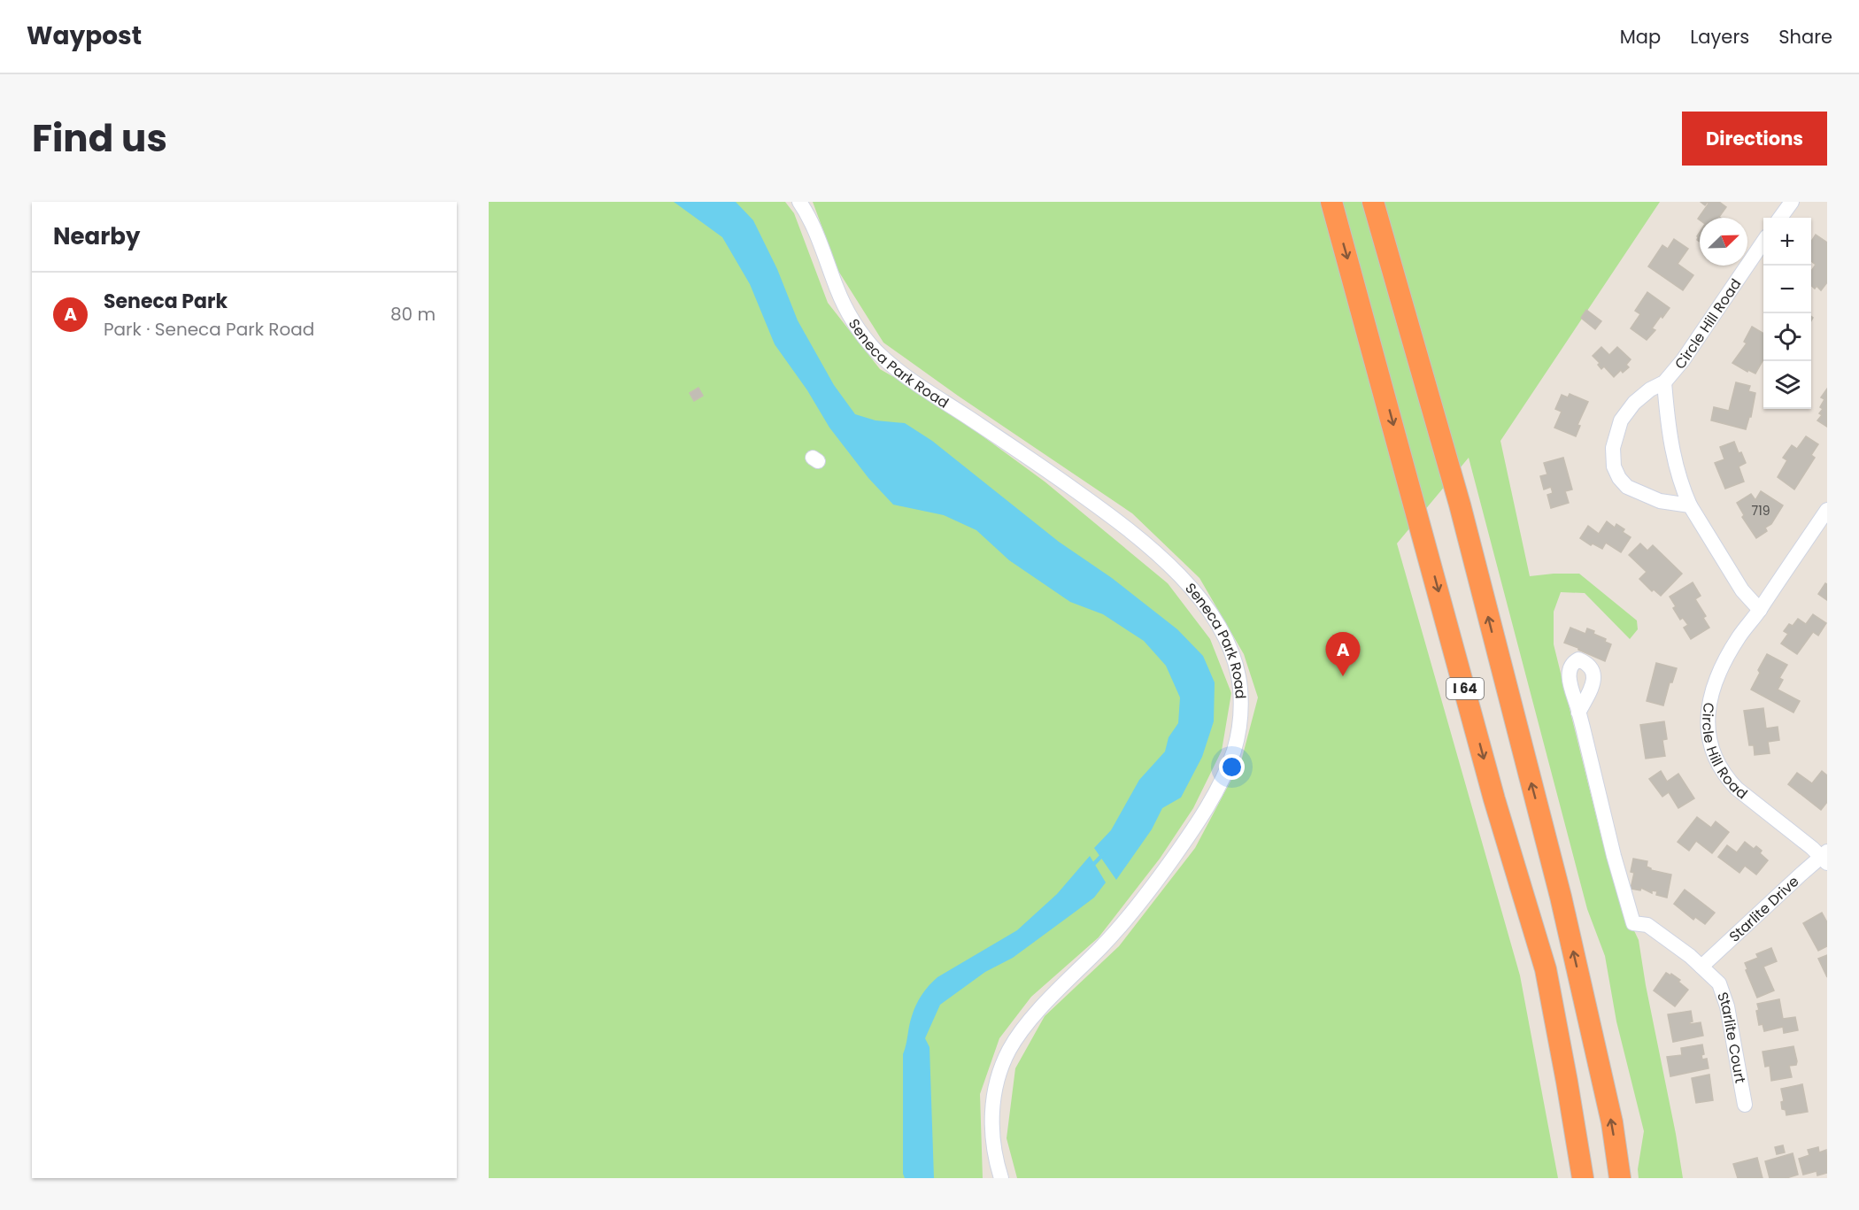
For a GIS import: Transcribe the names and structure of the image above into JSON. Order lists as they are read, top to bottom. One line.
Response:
{"streets":{"highway":["I 64"],"street":["Circle Hill Road","Seneca Park Road","Starlite Drive","Starlite Court"]},"crossings":[["Circle Hill Road","Starlite Drive"],["Starlite Drive","Starlite Court"]],"house_numbers":["719"],"north":"top right","page":{"header":"Waypost","nav":["Map","Layers","Share"],"title":"Find us","buttons":"Directions","heading":"Nearby","map_buttons":["+","−"],"list":[{"mark":"A","name":"Seneca Park","note":"Park · Seneca Park Road","value":"80 m"}],"pins":"A"}}
